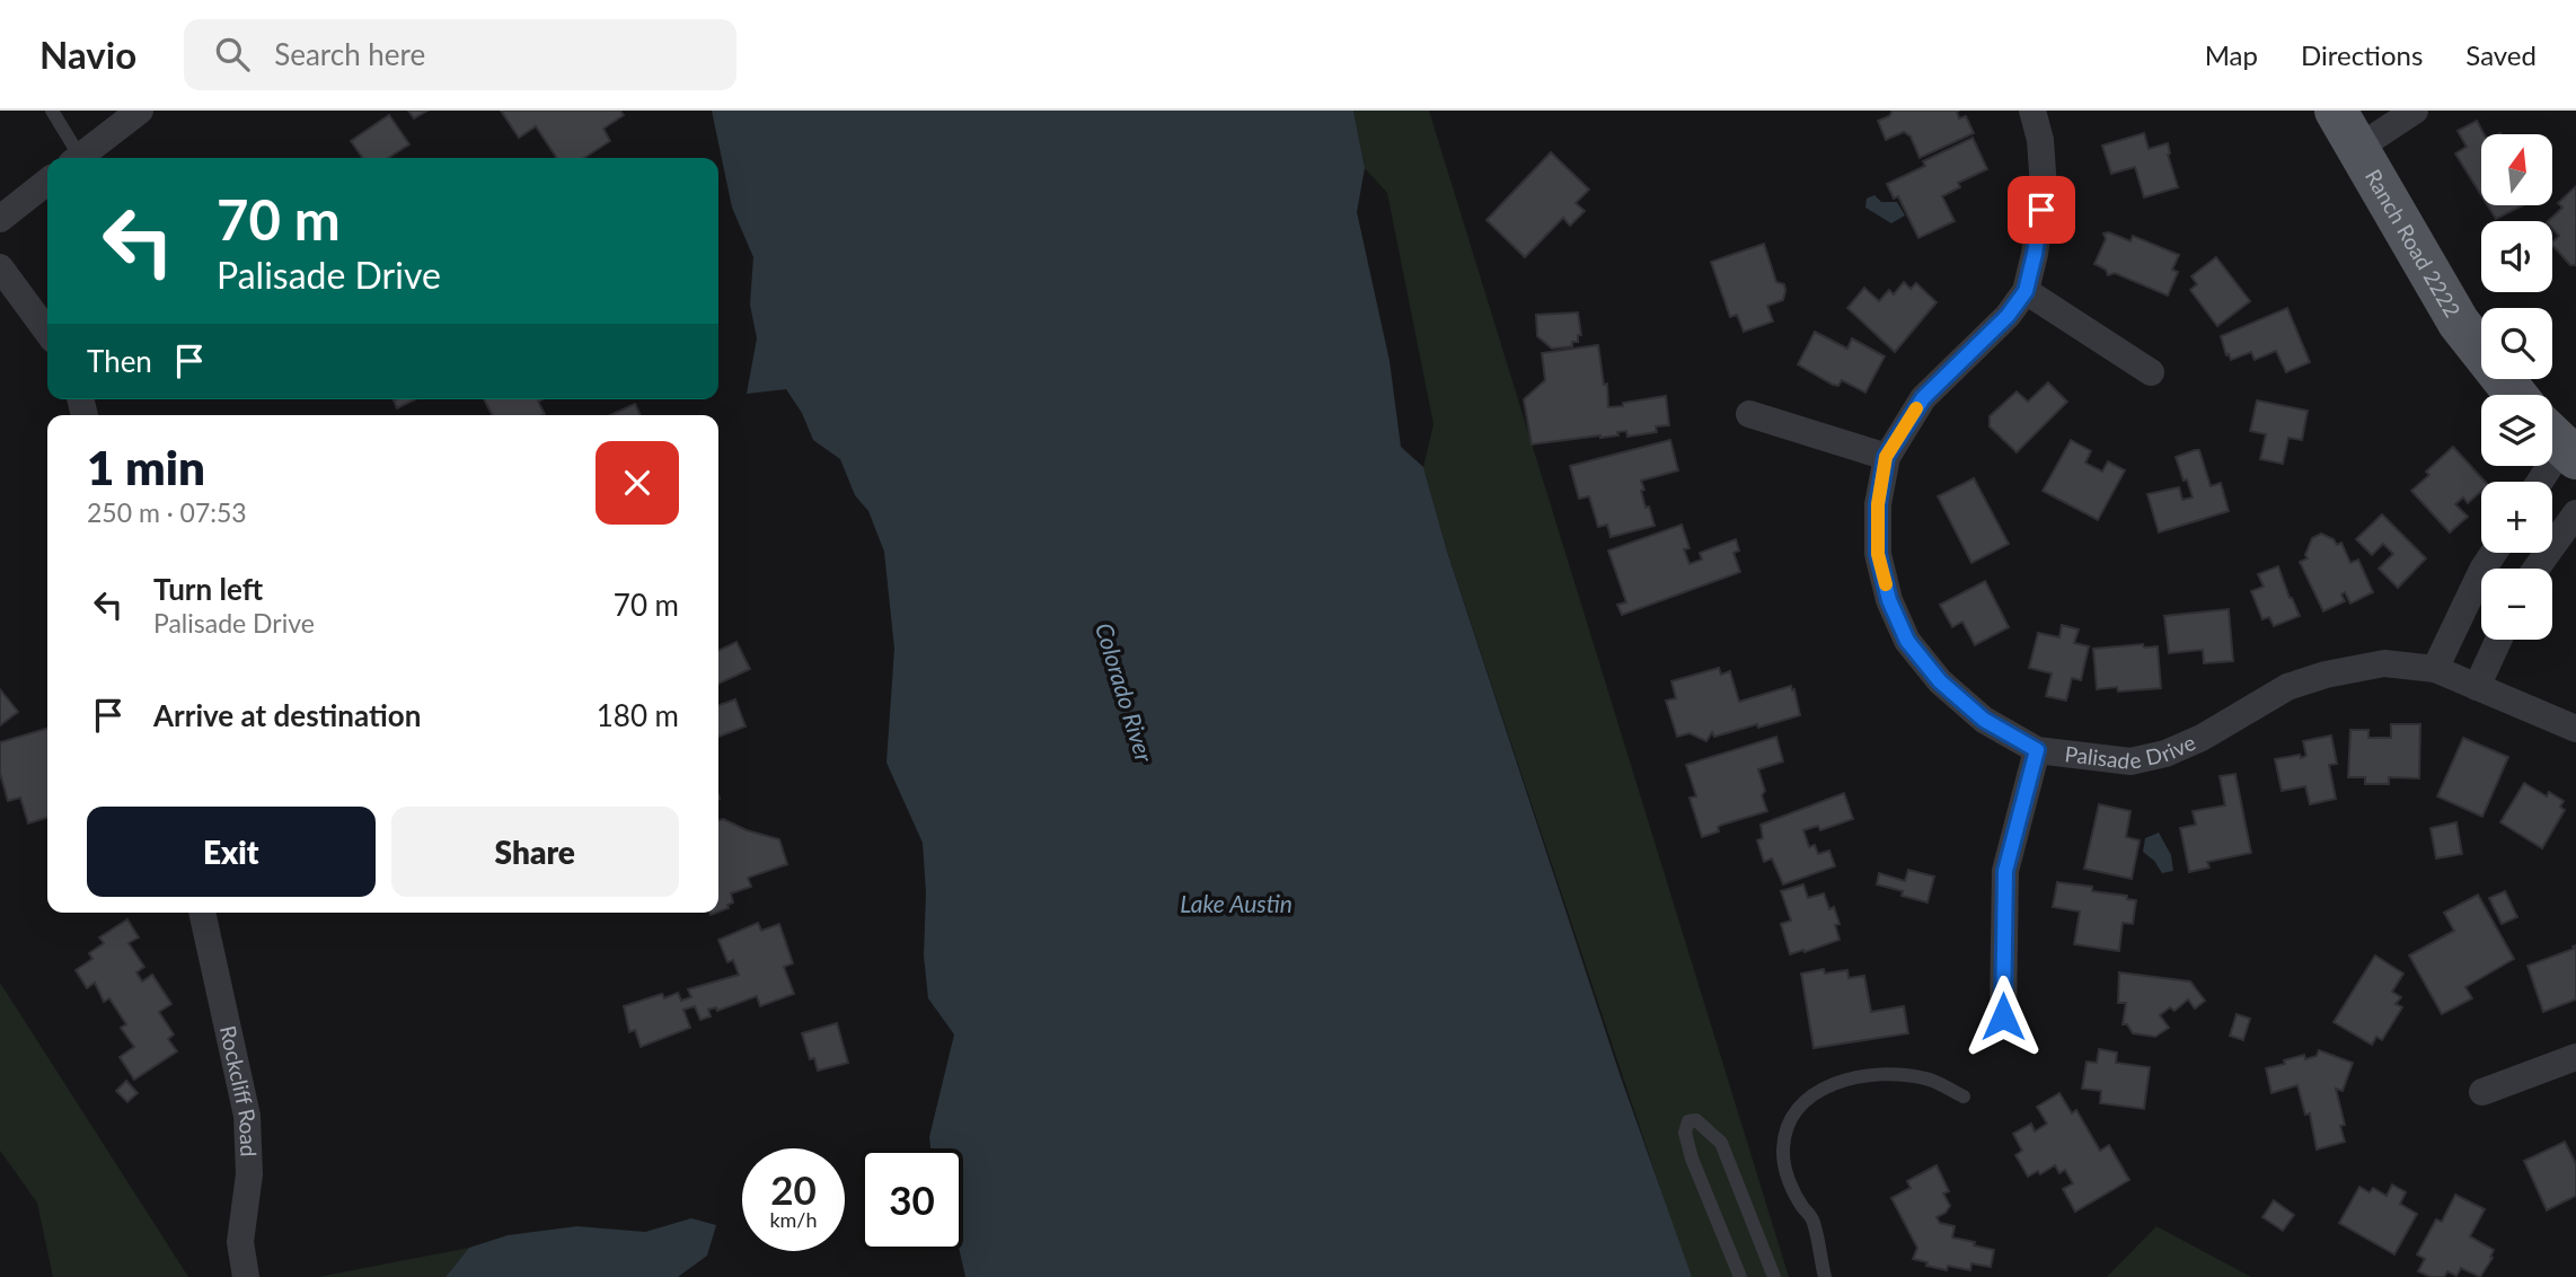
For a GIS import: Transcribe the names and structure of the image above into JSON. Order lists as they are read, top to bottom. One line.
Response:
{"streets":{"main road":["Ranch Road 2222"],"street":["Palisade Drive","Rockcliff Road"]},"water":["Colorado River","Lake Austin"],"north":"top","page":{"header":"Navio","search":"Search here","nav":["Map","Directions","Saved"],"map_buttons":["+","−"],"turn":["70 m","Palisade Drive"],"then":"Then","heading":["1 min","250 m · 07:53"],"list":[{"name":"Turn left","note":"Palisade Drive","value":"70 m"},{"name":"Arrive at destination","value":"180 m"}],"buttons":["Exit","Share"],"speed":"20 km/h","limit":"30"}}
